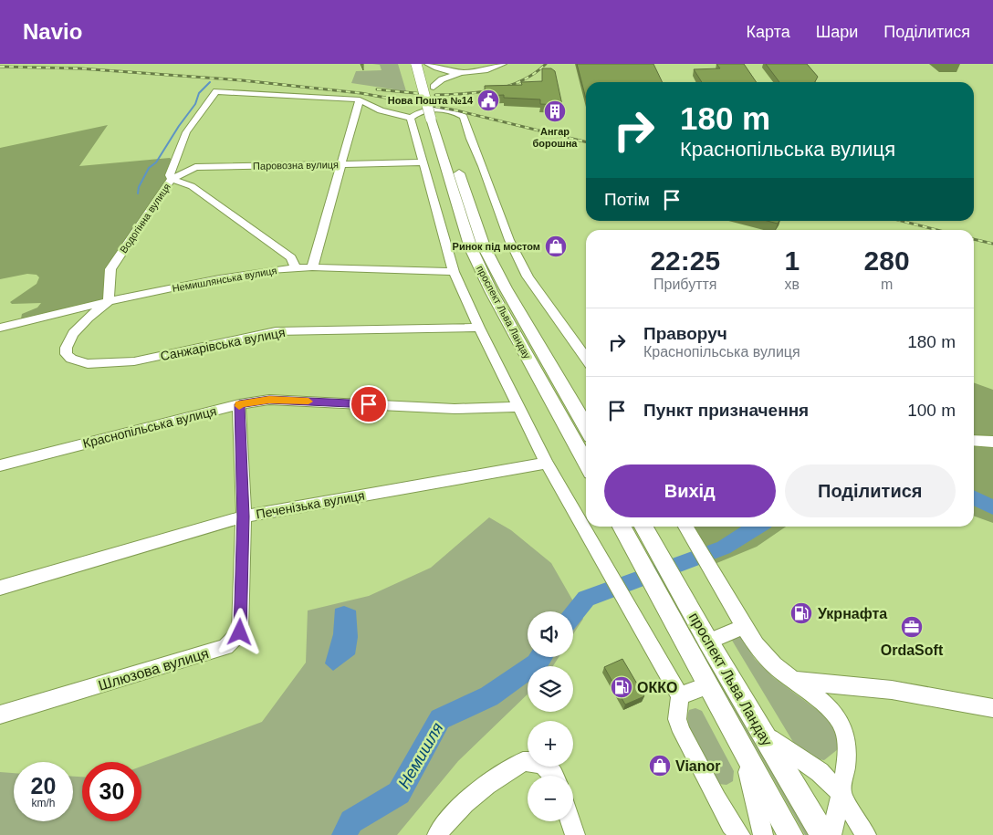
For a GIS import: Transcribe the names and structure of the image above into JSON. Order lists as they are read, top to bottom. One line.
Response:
{"streets":{"main road":["проспект Льва Ландау"],"street":["Паровозна вулиця","Водогінна вулиця","Немишлянська вулиця","Санжарівська вулиця","Краснопільська вулиця","Печенізька вулиця","Шлюзова вулиця"]},"crossings":[["Паровозна вулиця","Водогінна вулиця"],["Водогінна вулиця","Немишлянська вулиця"],["Водогінна вулиця","Санжарівська вулиця"],["Немишлянська вулиця","Санжарівська вулиця"],["Краснопільська вулиця","Шлюзова вулиця"],["Печенізька вулиця","Шлюзова вулиця"]],"water":["Немишля"],"places":{"public building":["Нова Пошта №14"],"building":["Ангар борошна"],"shop":["Ринок під мостом","Vianor"],"fuel station":["Укрнафта","ОККО"],"office":["OrdaSoft"]},"page":{"header":"Navio","nav":["Карта","Шари","Поділитися"],"turn":["180 m","Краснопільська вулиця"],"then":"Потім","eta":["22:25","Прибуття","1","хв","280","m"],"list":[{"name":"Праворуч","note":"Краснопільська вулиця","value":"180 m"},{"name":"Пункт призначення","value":"100 m"}],"buttons":["Вихід","Поділитися"],"map_buttons":["+","−"],"speed":"20 km/h","limit":"30"}}
